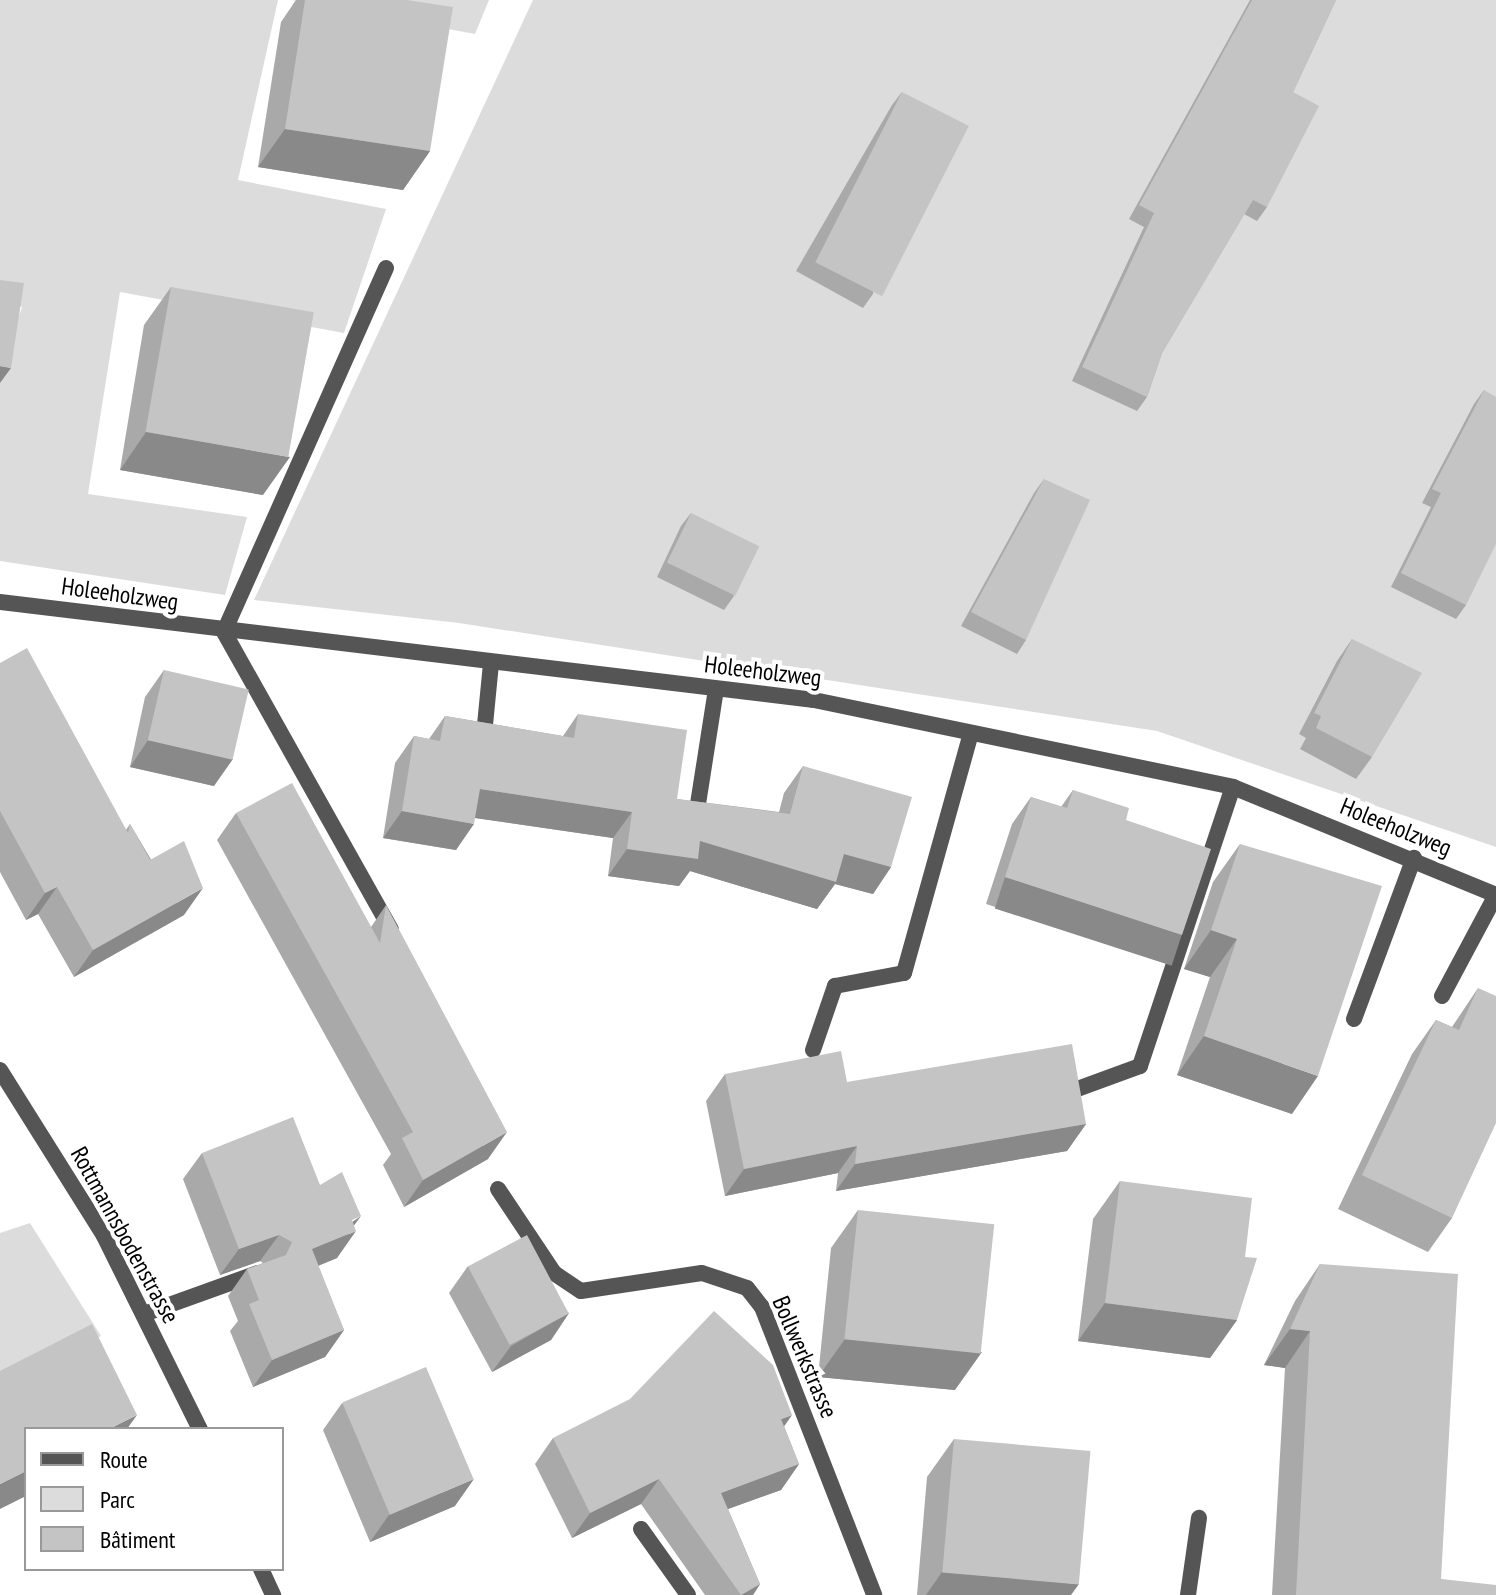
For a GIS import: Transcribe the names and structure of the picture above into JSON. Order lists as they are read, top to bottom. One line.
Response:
{"streets":{"street":["Holeeholzweg","Rottmannsbodenstrasse","Bollwerkstrasse"]},"legend":["Route","Parc","Bâtiment"]}
